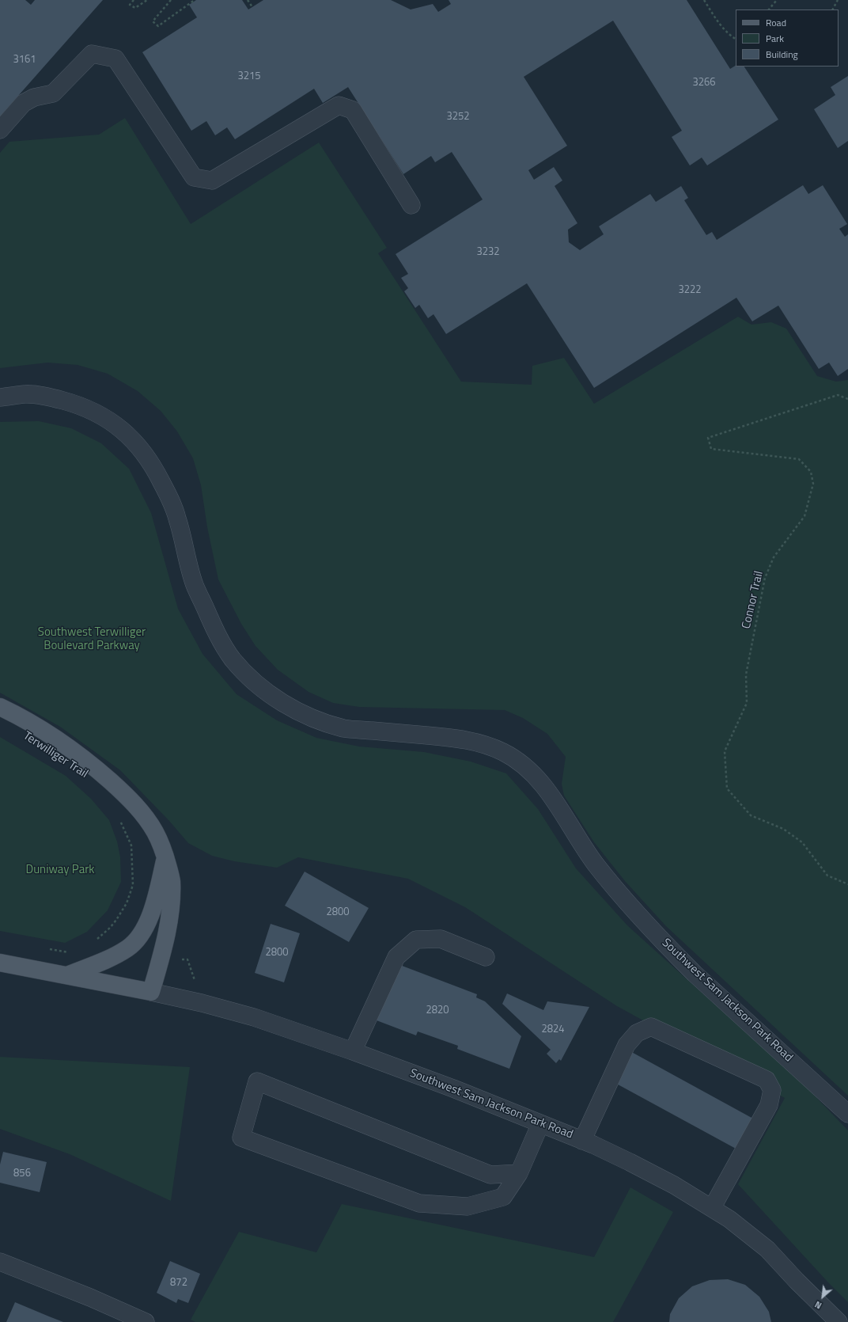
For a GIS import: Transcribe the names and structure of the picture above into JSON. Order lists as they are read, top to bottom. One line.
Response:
{"streets":{"street":["Southwest Sam Jackson Park Road"],"path":["Connor Trail"]},"parks":["Southwest Terwilliger Boulevard Parkway","Duniway Park"],"house_numbers":["3161","3215","3266","3252","3232","3222","2800","2800","2820","2824","856","872"],"legend":["Road","Park","Building"],"north":"bottom left"}
